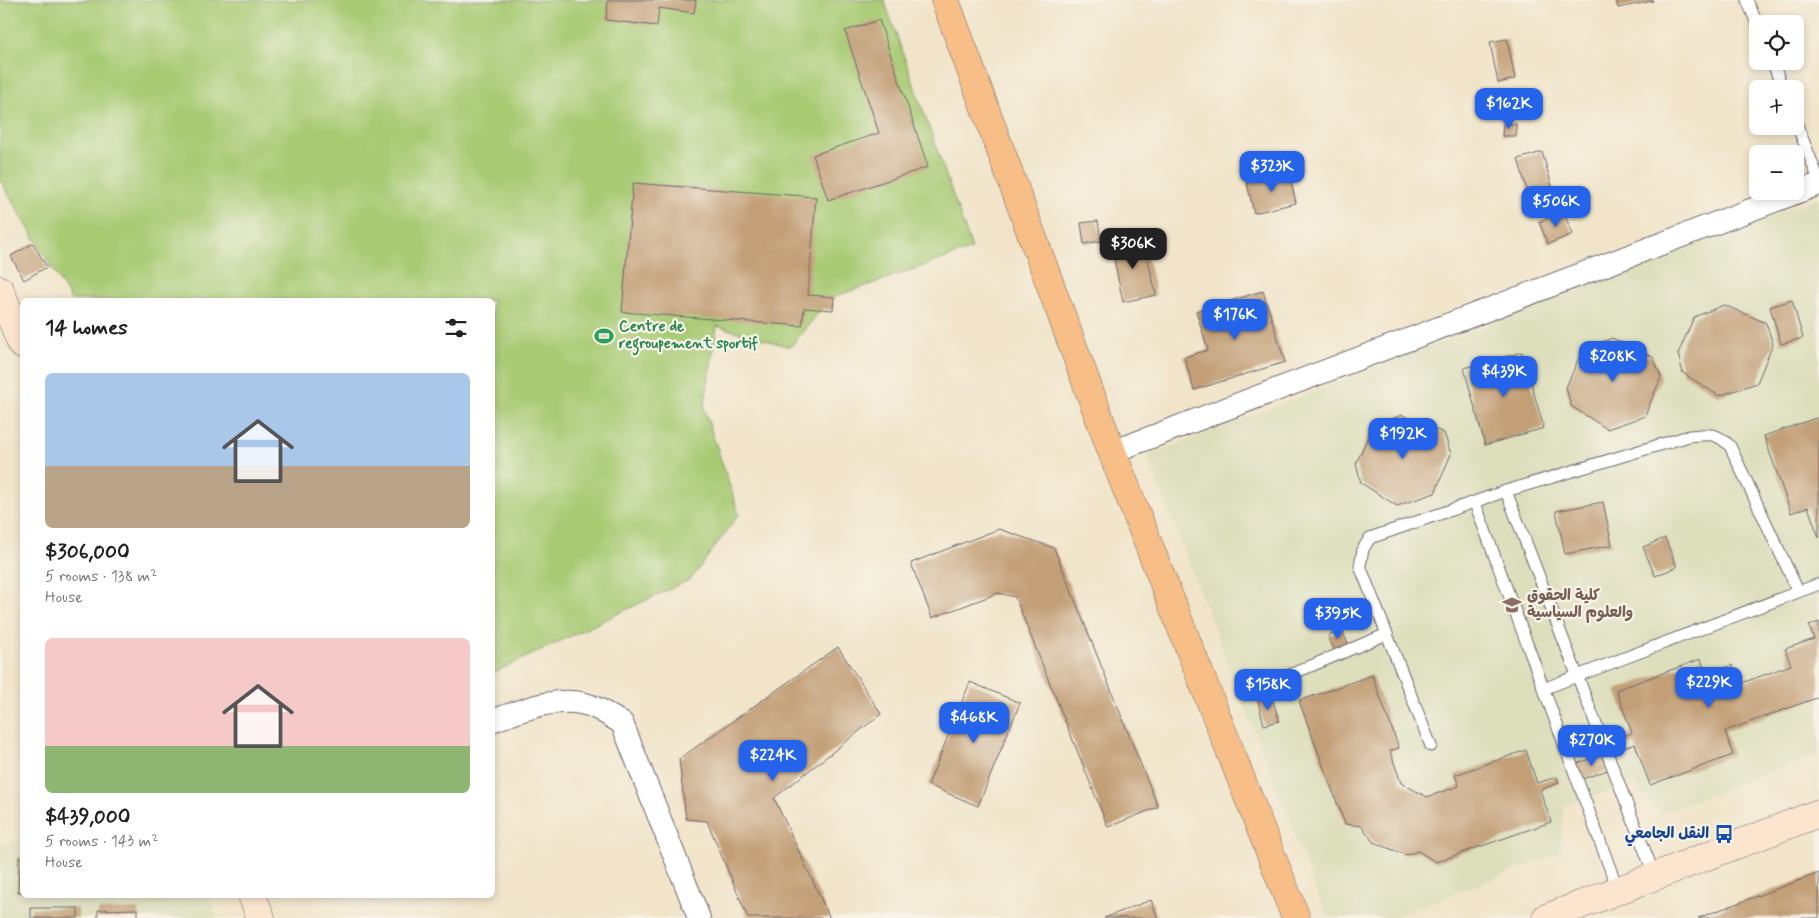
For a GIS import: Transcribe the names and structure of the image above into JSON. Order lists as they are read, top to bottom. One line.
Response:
{"places":{"sports":["Centre de regroupement sportif"],"school or university":["كلية الحقوق والعلوم السياسية"],"bus stop":["النقل الجامعي"]},"page":{"map_buttons":["+","−"],"price":["$162K","$323K","$506K","$306K","$176K","$208K","$439K","$192K","$395K","$229K","$158K","$468K","$270K","$224K"],"heading":"14 homes","list":[{"name":"$306,000","note":"5 rooms · 138 m² · House"},{"name":"$439,000","note":"5 rooms · 143 m² · House"}]}}
